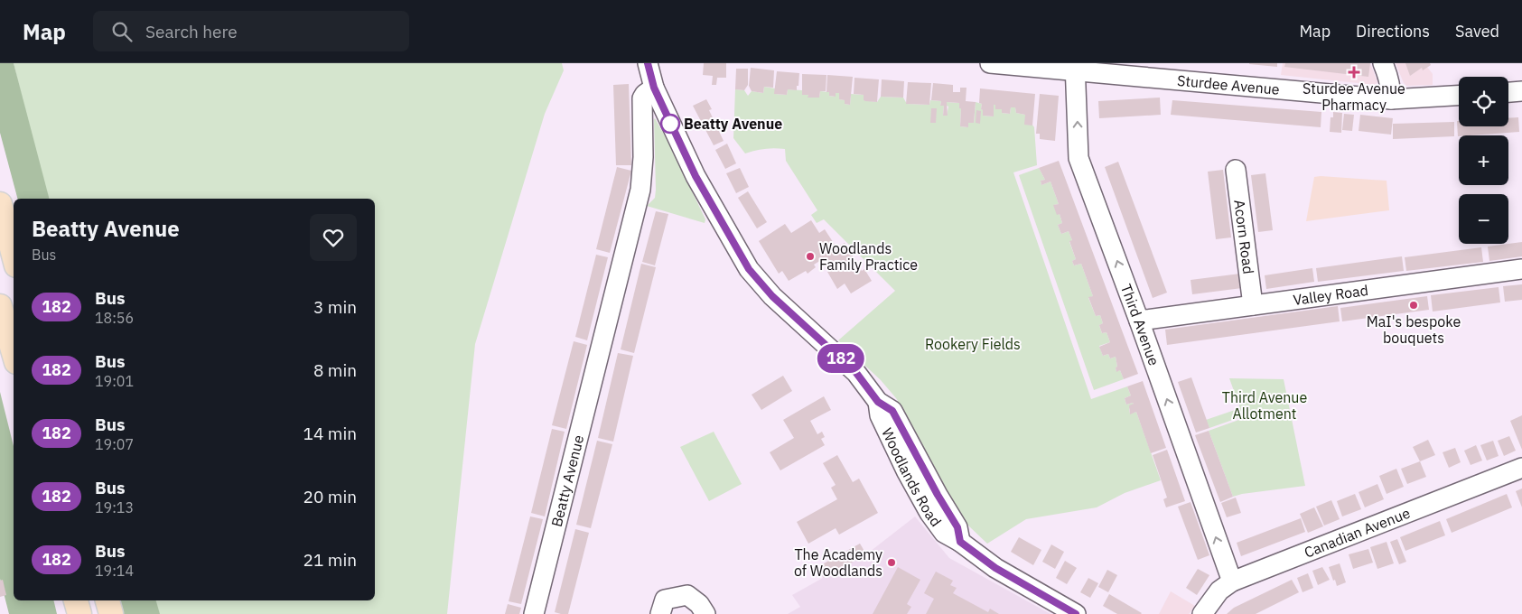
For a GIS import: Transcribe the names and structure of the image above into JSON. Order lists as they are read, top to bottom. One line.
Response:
{"streets":{"street":["Sturdee Avenue","Acorn Road","Valley Road","Third Avenue","Woodlands Road","Beatty Avenue","Canadian Avenue"]},"crossings":[["Sturdee Avenue","Third Avenue"],["Acorn Road","Valley Road"],["Valley Road","Third Avenue"],["Third Avenue","Canadian Avenue"],["Woodlands Road","Beatty Avenue"]],"one_way":["Third Avenue"],"parks":["Rookery Fields","Third Avenue Allotment"],"places":{"health":["Sturdee Avenue Pharmacy"],"other":["Beatty Avenue","Woodlands Family Practice","MaI's bespoke bouquets","The Academy of Woodlands"]},"lines":["bus line 182"],"page":{"header":"Map","search":"Search here","nav":["Map","Directions","Saved"],"on_map":"182","map_buttons":["+","−"],"heading":["Beatty Avenue","Bus"],"list":[{"mark":"182","name":"Bus","note":"18:56","value":"3 min"},{"mark":"182","name":"Bus","note":"19:01","value":"8 min"},{"mark":"182","name":"Bus","note":"19:07","value":"14 min"},{"mark":"182","name":"Bus","note":"19:13","value":"20 min"},{"mark":"182","name":"Bus","note":"19:14","value":"21 min"}]}}
